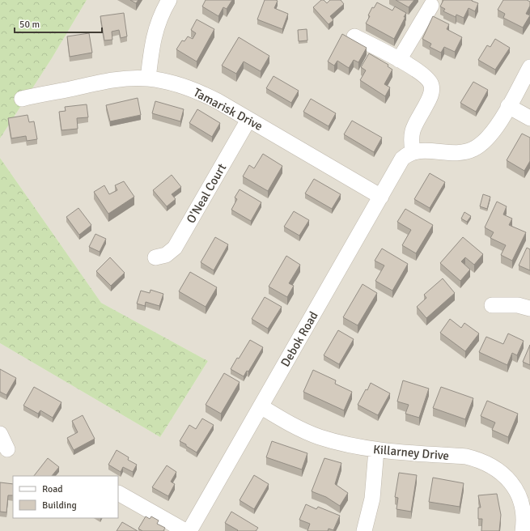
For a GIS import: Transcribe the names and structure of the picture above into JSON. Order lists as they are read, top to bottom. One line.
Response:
{"streets":{"street":["Tamarisk Drive","O'Neal Court","Debok Road","Killarney Drive"]},"crossings":[["Tamarisk Drive","O'Neal Court"],["Tamarisk Drive","Debok Road"],["Debok Road","Killarney Drive"]],"legend":["Road","Building"],"scale_bar":"50 m"}
